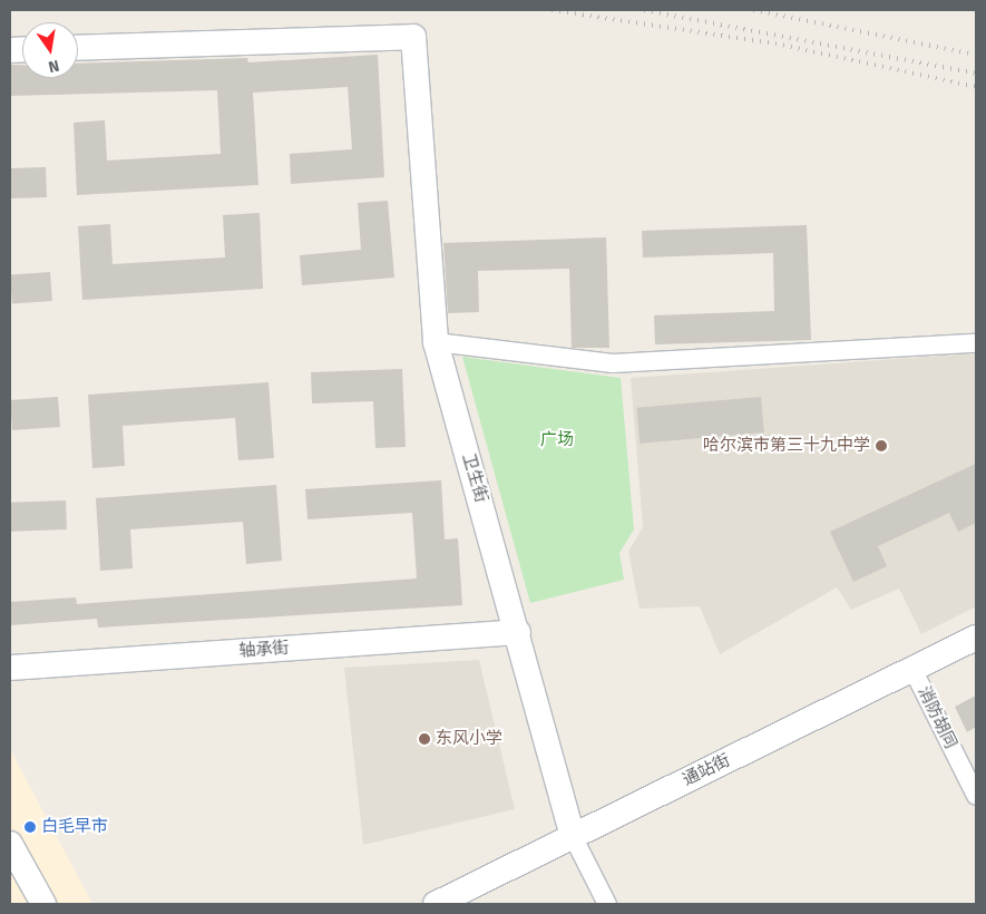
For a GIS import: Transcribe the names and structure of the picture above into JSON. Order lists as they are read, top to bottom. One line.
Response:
{"streets":{"street":["卫生街","轴承街","消防胡同","通站街"]},"crossings":[["卫生街","轴承街"],["卫生街","通站街"],["消防胡同","通站街"]],"parks":["广场"],"places":["哈尔滨市第三十九中学","东风小学","白毛早市"],"north":"bottom"}
